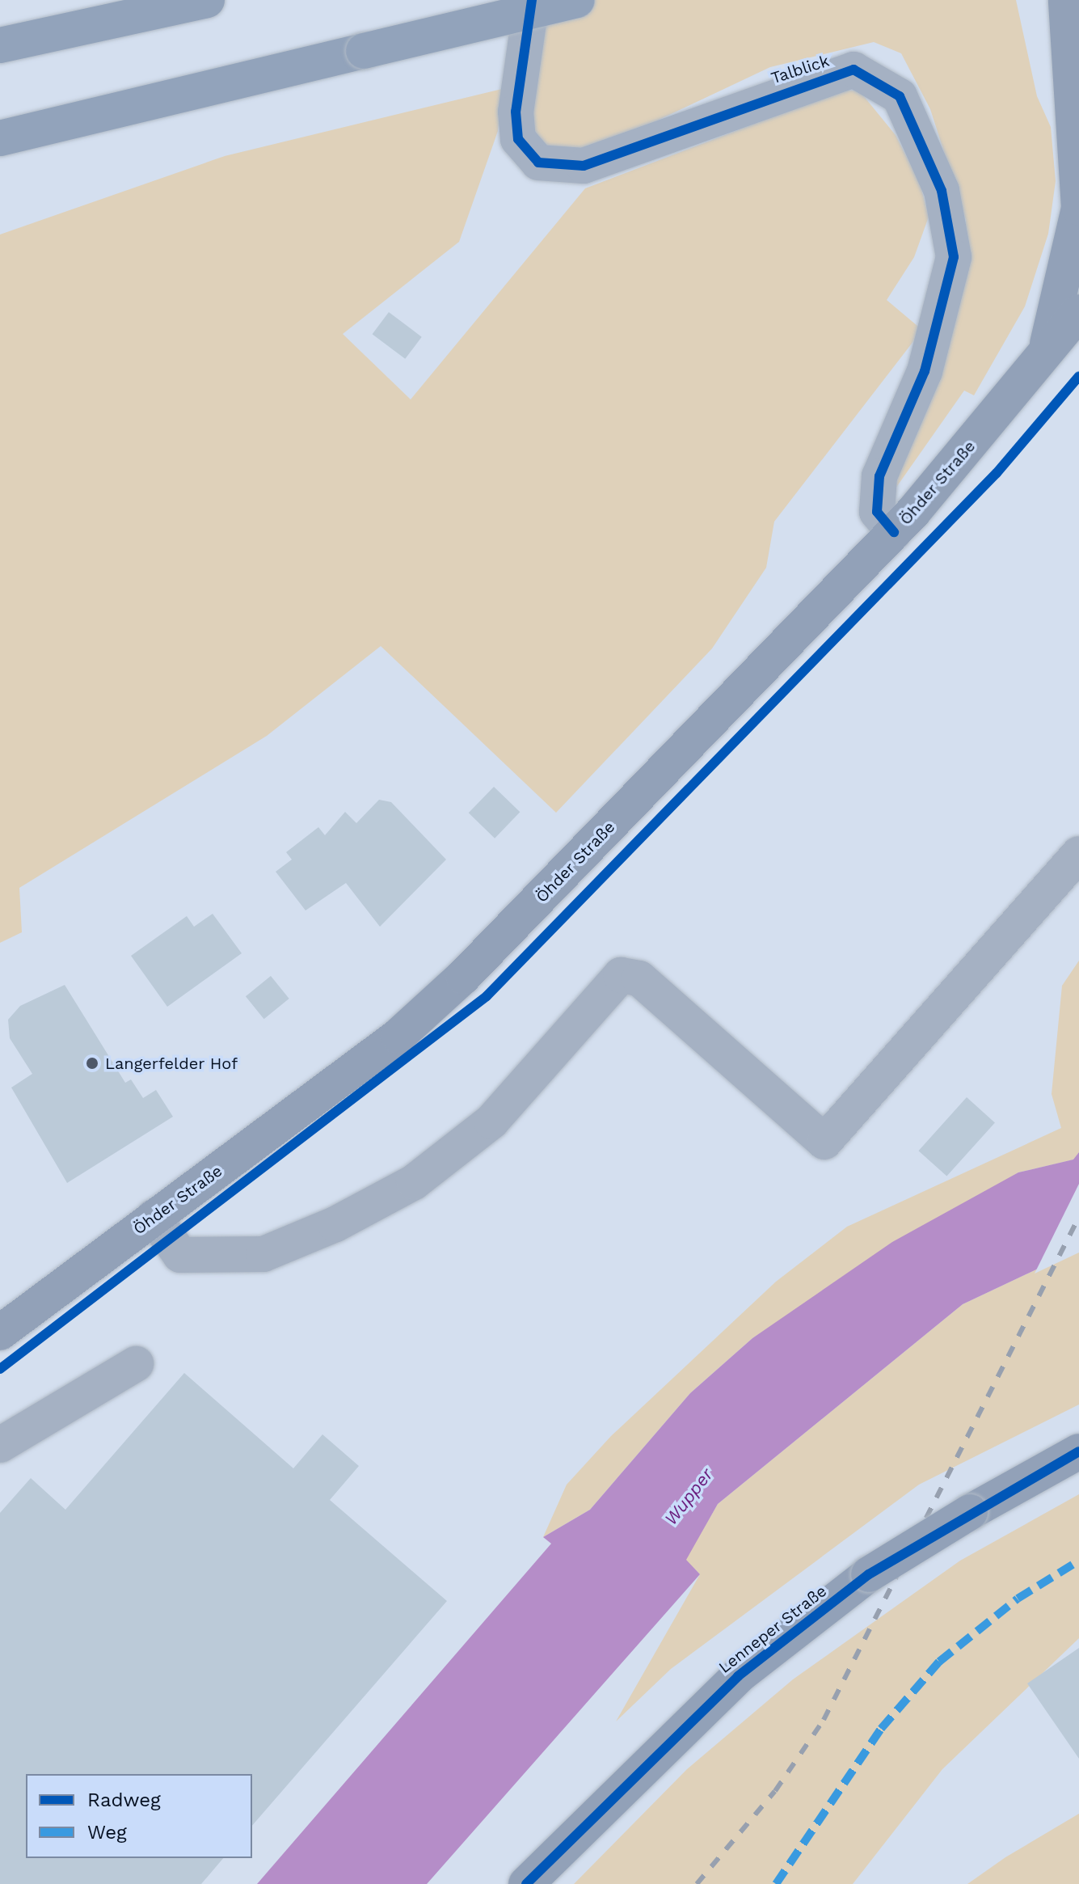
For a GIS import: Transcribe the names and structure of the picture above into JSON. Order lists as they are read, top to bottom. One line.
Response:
{"streets":{"main road":["Öhder Straße","Lenneper Straße"],"street":["Talblick"]},"crossings":[["Talblick","Öhder Straße"]],"water":["Wupper"],"places":["Langerfelder Hof"],"legend":["Radweg","Weg"]}
